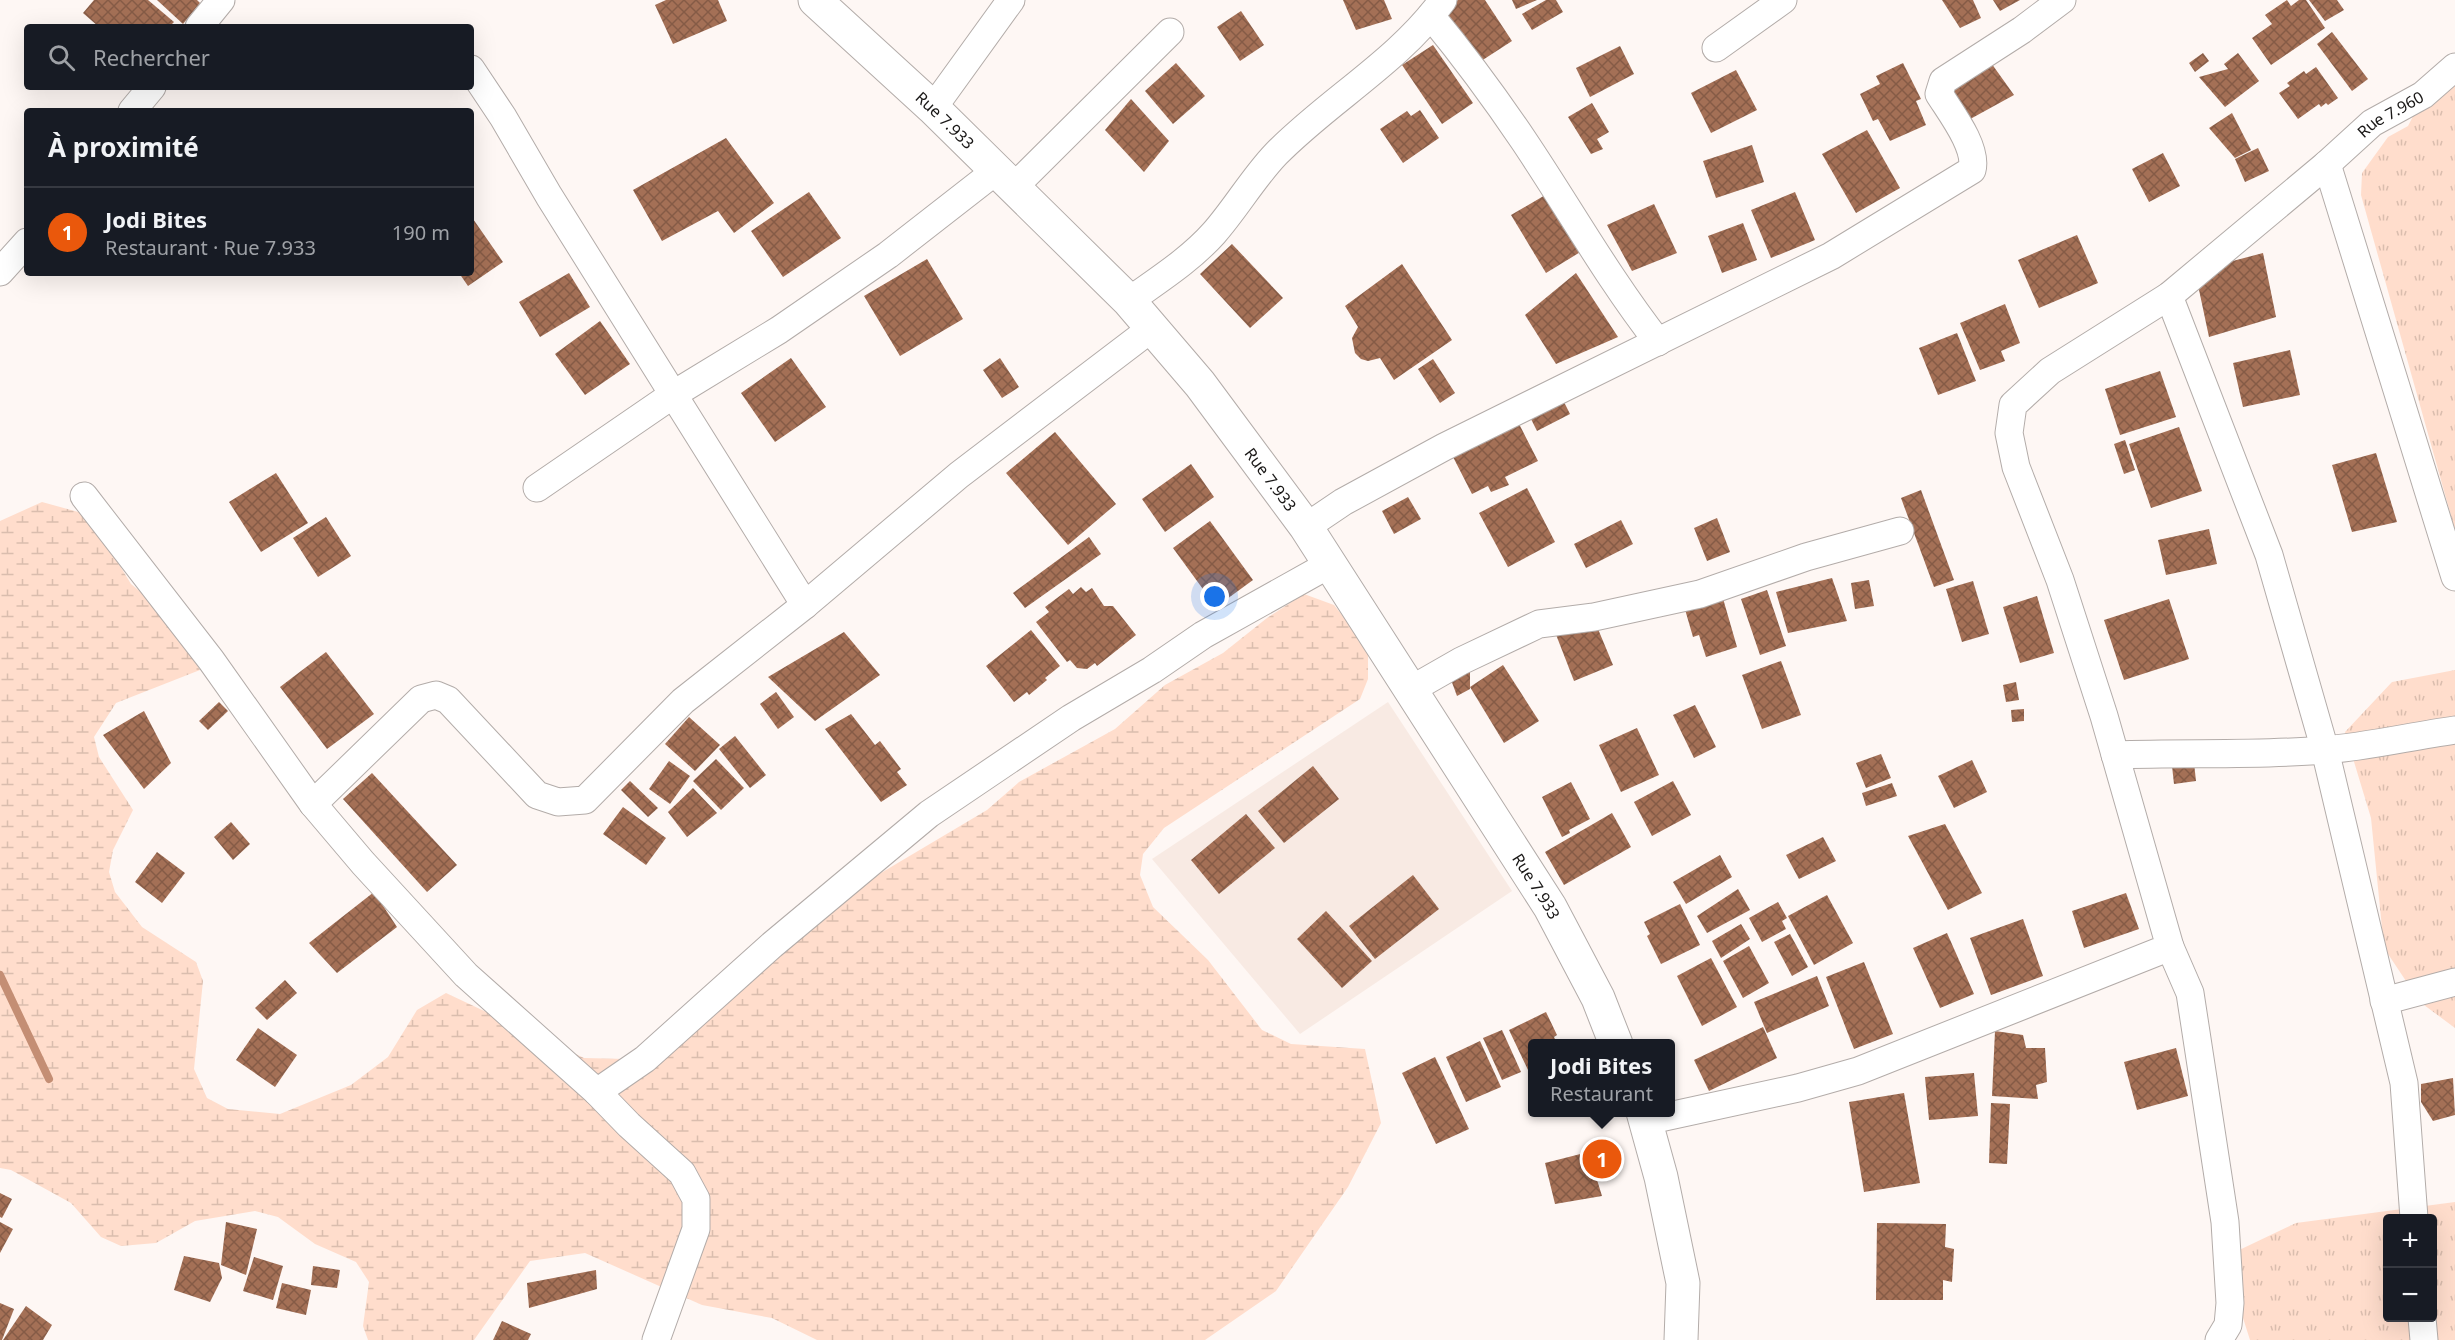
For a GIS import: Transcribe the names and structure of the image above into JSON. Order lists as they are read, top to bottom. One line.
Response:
{"streets":{"street":["Rue 7.960","Rue 7.933"]},"page":{"search":"Rechercher","heading":"À proximité","list":[{"mark":"1","name":"Jodi Bites","note":"Restaurant · Rue 7.933","value":"190 m"}],"popup":["Jodi Bites","Restaurant"],"pins":"1","map_buttons":["+","−"]}}
